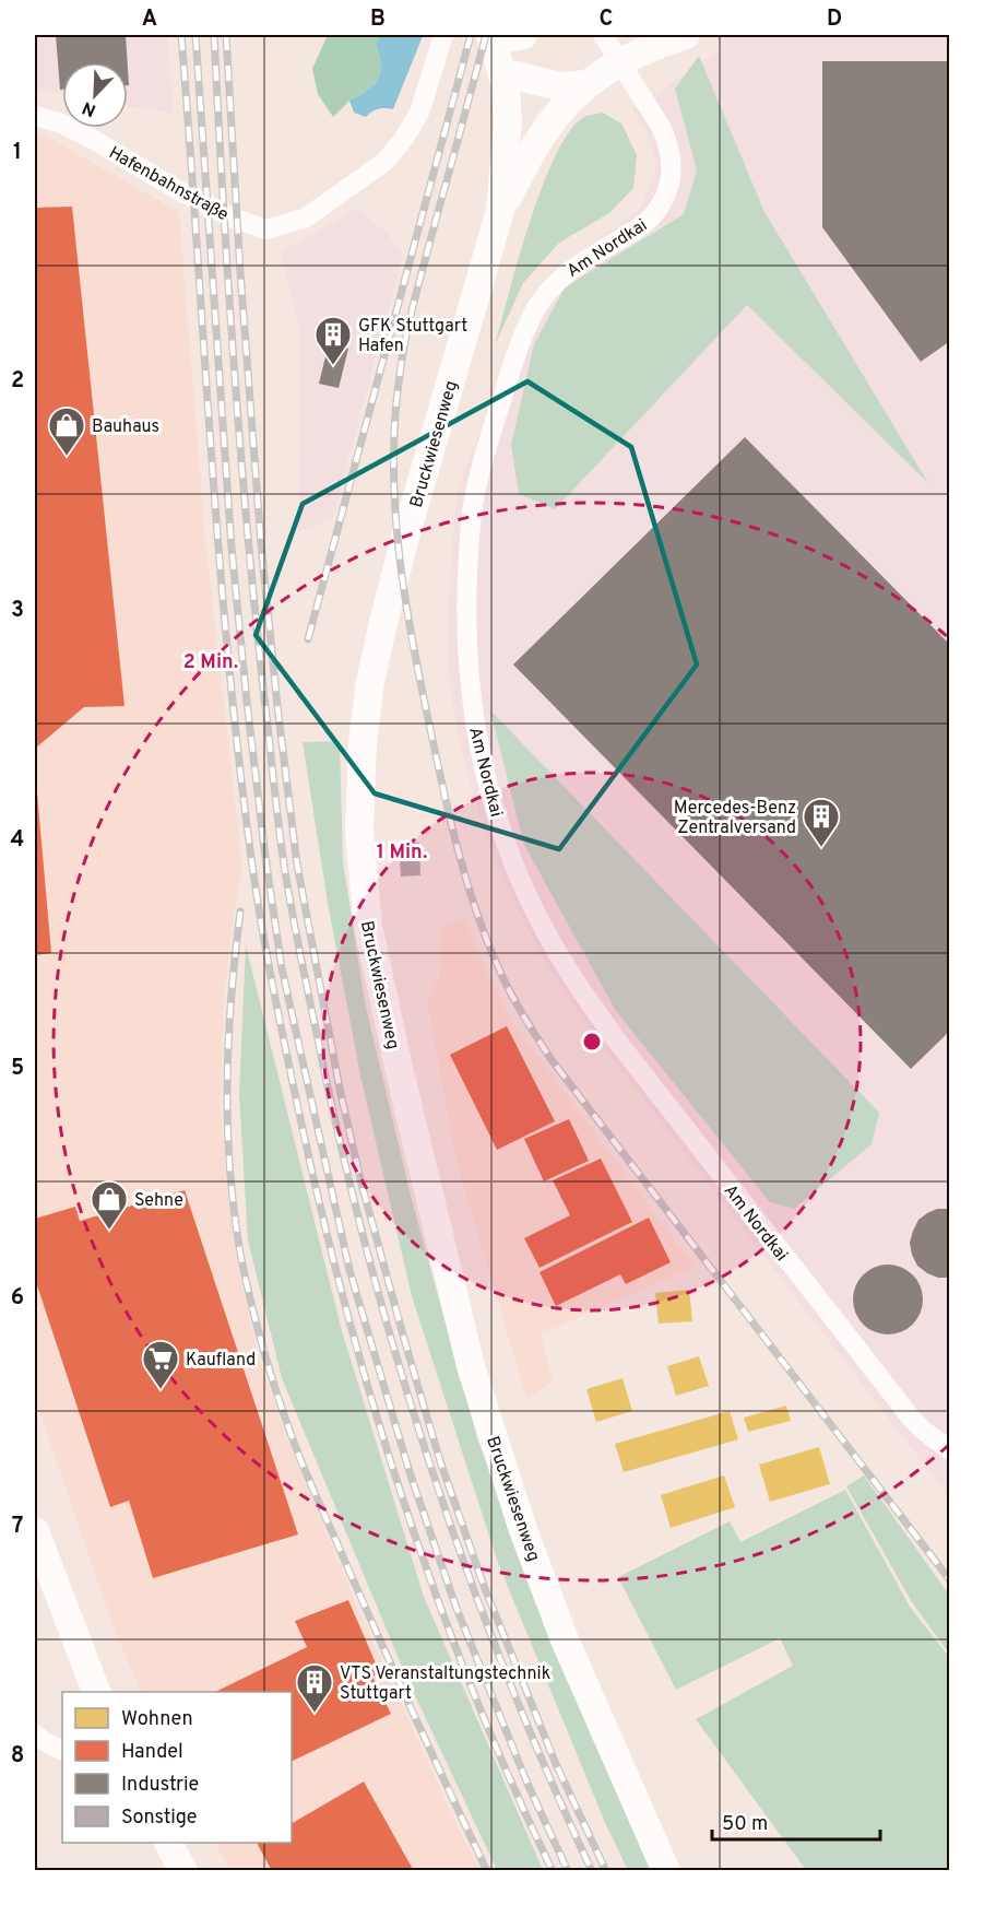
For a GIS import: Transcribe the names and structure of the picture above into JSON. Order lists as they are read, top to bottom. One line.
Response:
{"streets":{"main road":["Bruckwiesenweg"],"street":["Hafenbahnstraße","Am Nordkai"]},"places":{"building":["GFK Stuttgart Hafen","Mercedes-Benz Zentralversand","VTS Veranstaltungstechnik Stuttgart"],"shop":["Bauhaus","Sehne"],"supermarket":["Kaufland"]},"legend":["Wohnen","Handel","Industrie","Sonstige"],"scale_bar":"50 m","north":"bottom left","grid":{"columns":["A","B","C","D"],"rows":["1","2","3","4","5","6","7","8"]},"rings":["2 Min.","1 Min."]}
